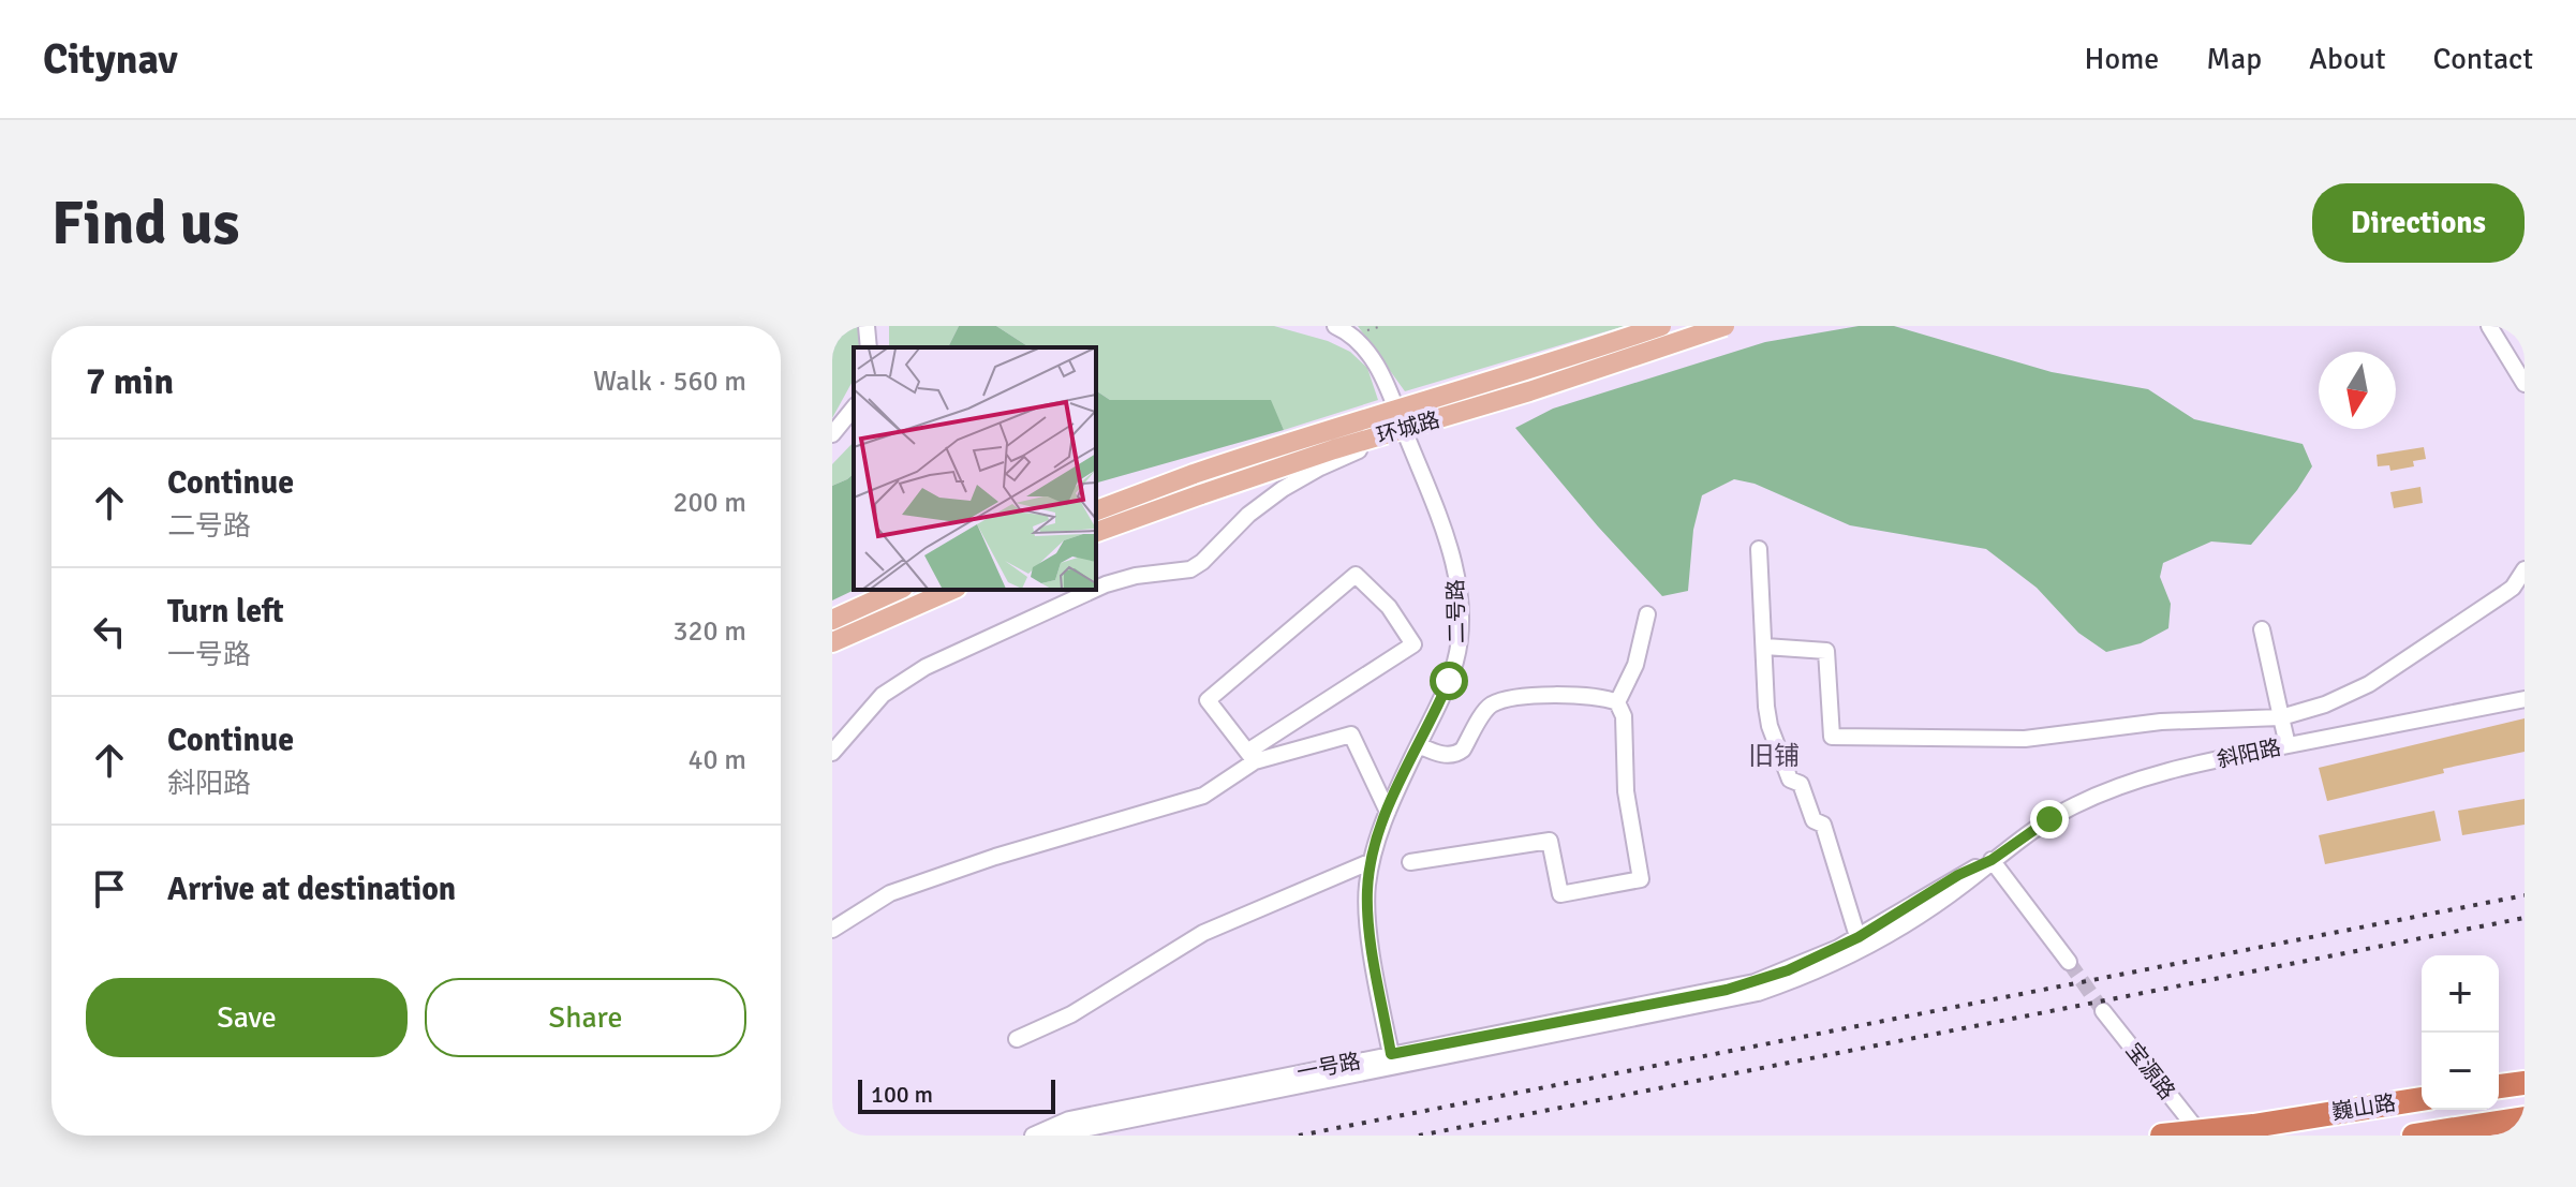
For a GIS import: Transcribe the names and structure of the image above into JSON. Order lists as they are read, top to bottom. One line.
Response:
{"streets":{"highway":["巍山路"],"main road":["环城路"],"street":["二号路","斜阳路","一号路","宝源路"]},"crossings":[["二号路","一号路"],["斜阳路","一号路"],["宝源路","巍山路"]],"districts":["旧铺"],"scale_bar":"100 m","north":"bottom","page":{"header":"Citynav","nav":["Home","Map","About","Contact"],"buttons":["Directions",["Save","Share"]],"title":"Find us","heading":["7 min","Walk · 560 m"],"list":[["Continue","二号路","200 m"],["Turn left","一号路","320 m"],["Continue","斜阳路","40 m"],"Arrive at destination"],"map_buttons":["+","−"],"scale":"100 m"}}
